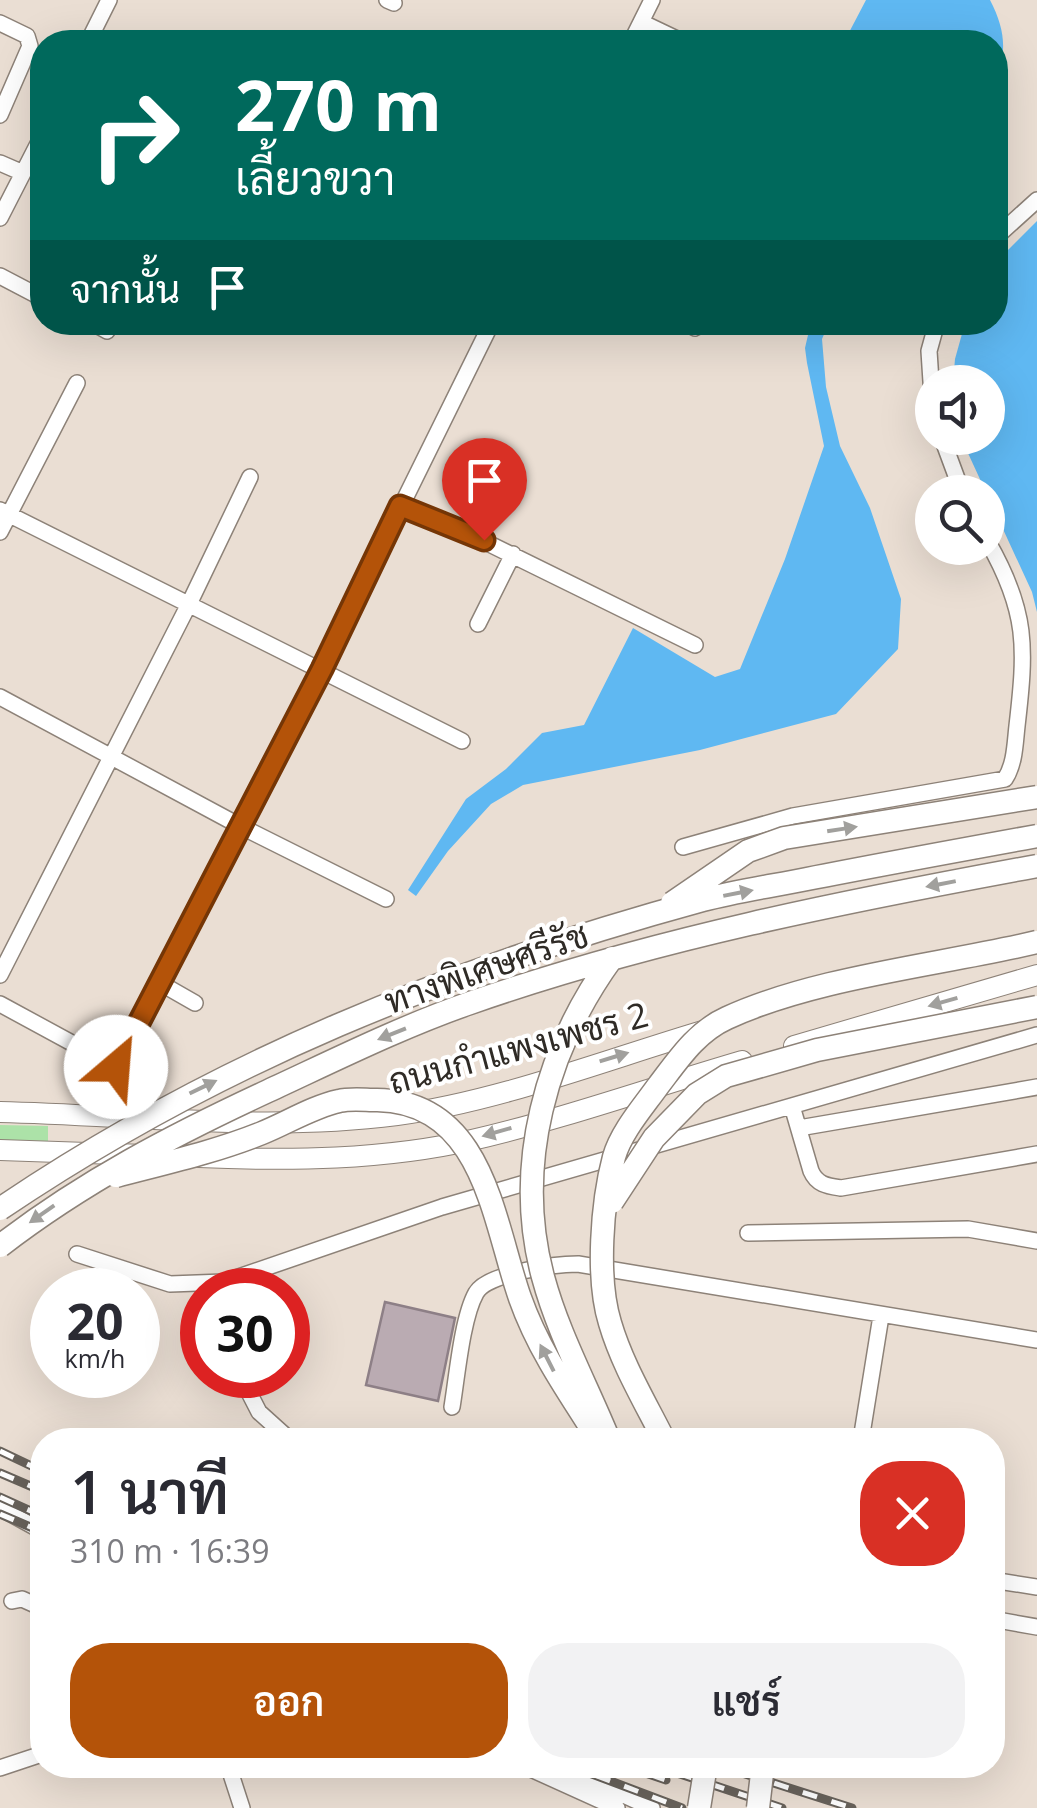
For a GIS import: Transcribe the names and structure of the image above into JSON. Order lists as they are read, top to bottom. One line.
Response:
{"streets":{"highway":["ทางพิเศษศรีรัช"],"main road":["ถนนกำแพงเพชร 2"]},"page":{"turn":["270 m","เลี้ยวขวา"],"then":"จากนั้น","speed":"20 km/h","limit":"30","heading":["1 นาที","310 m · 16:39"],"buttons":["ออก","แชร์"]}}
